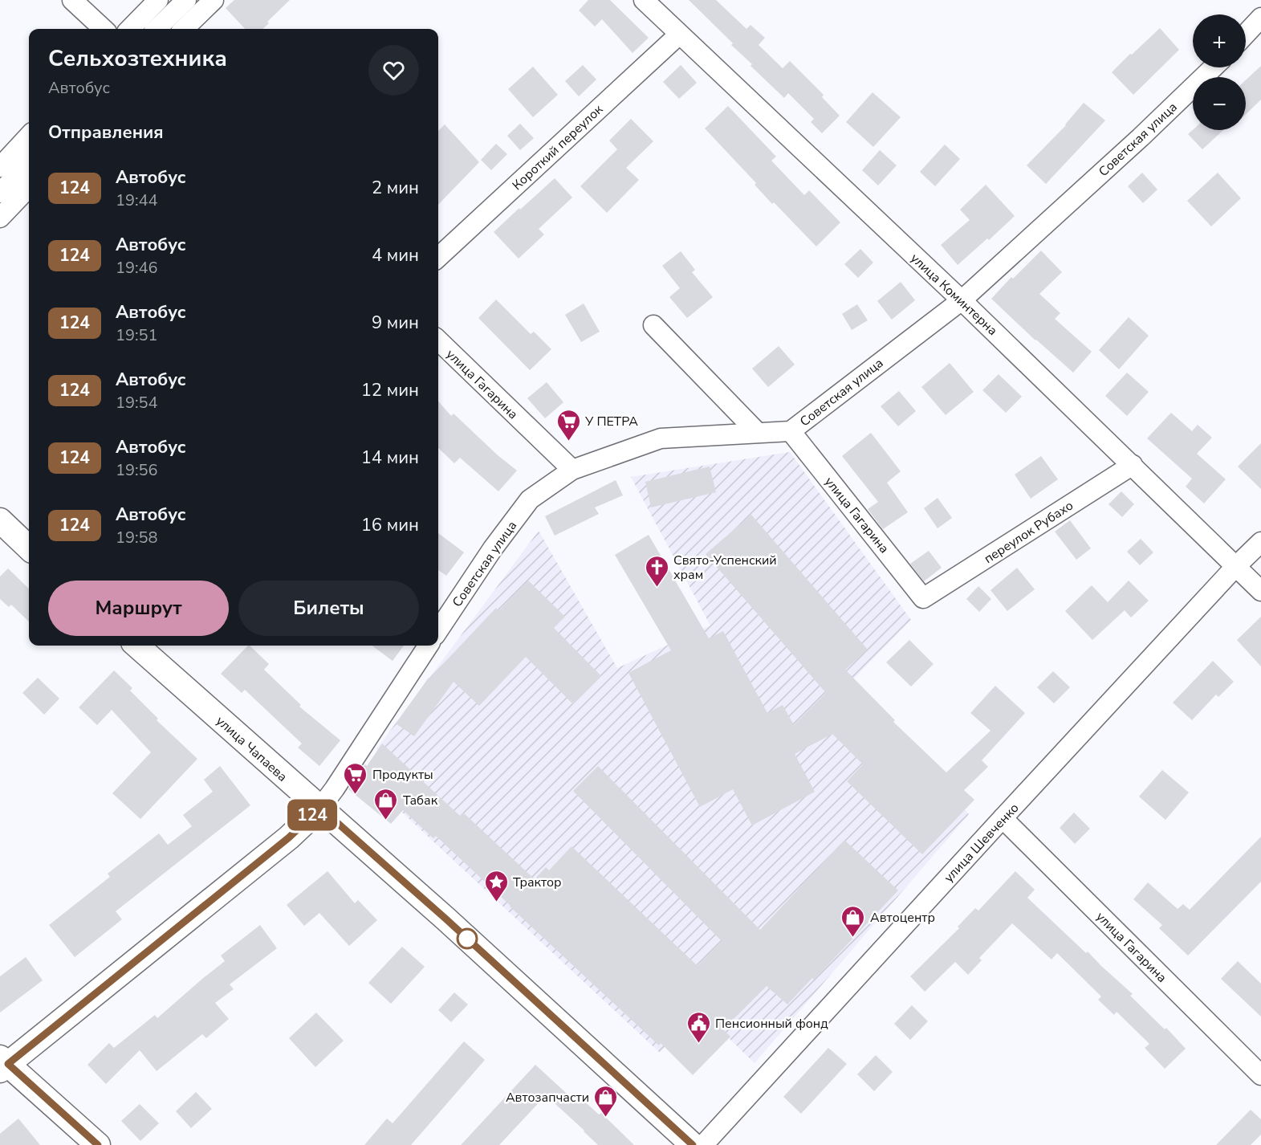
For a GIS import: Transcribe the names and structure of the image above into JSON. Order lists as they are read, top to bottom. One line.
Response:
{"streets":{"main road":["улица Чапаева"],"street":["Советская улица","Короткий переулок","улица Коминтерна","улица Гагарина","переулок Рубахо","улица Шевченко"]},"crossings":[["Советская улица","улица Коминтерна"],["Советская улица","улица Гагарина"],["Короткий переулок","улица Коминтерна"],["улица Коминтерна","переулок Рубахо"],["улица Коминтерна","улица Шевченко"],["улица Гагарина","переулок Рубахо"],["улица Гагарина","улица Шевченко"]],"places":{"supermarket":["У ПЕТРА","Продукты"],"church":["Свято-Успенский храм"],"shop":["Табак","Автоцентр","Автозапчасти"],"place":["Трактор"],"public building":["Пенсионный фонд"]},"lines":["bus line 124"],"page":{"on_map":"124","map_buttons":["+","−"],"heading":[["Сельхозтехника","Автобус"],"Отправления"],"list":[{"mark":"124","name":"Автобус","note":"19:44","value":"2 мин"},{"mark":"124","name":"Автобус","note":"19:46","value":"4 мин"},{"mark":"124","name":"Автобус","note":"19:51","value":"9 мин"},{"mark":"124","name":"Автобус","note":"19:54","value":"12 мин"},{"mark":"124","name":"Автобус","note":"19:56","value":"14 мин"},{"mark":"124","name":"Автобус","note":"19:58","value":"16 мин"}],"buttons":["Маршрут","Билеты"]}}
